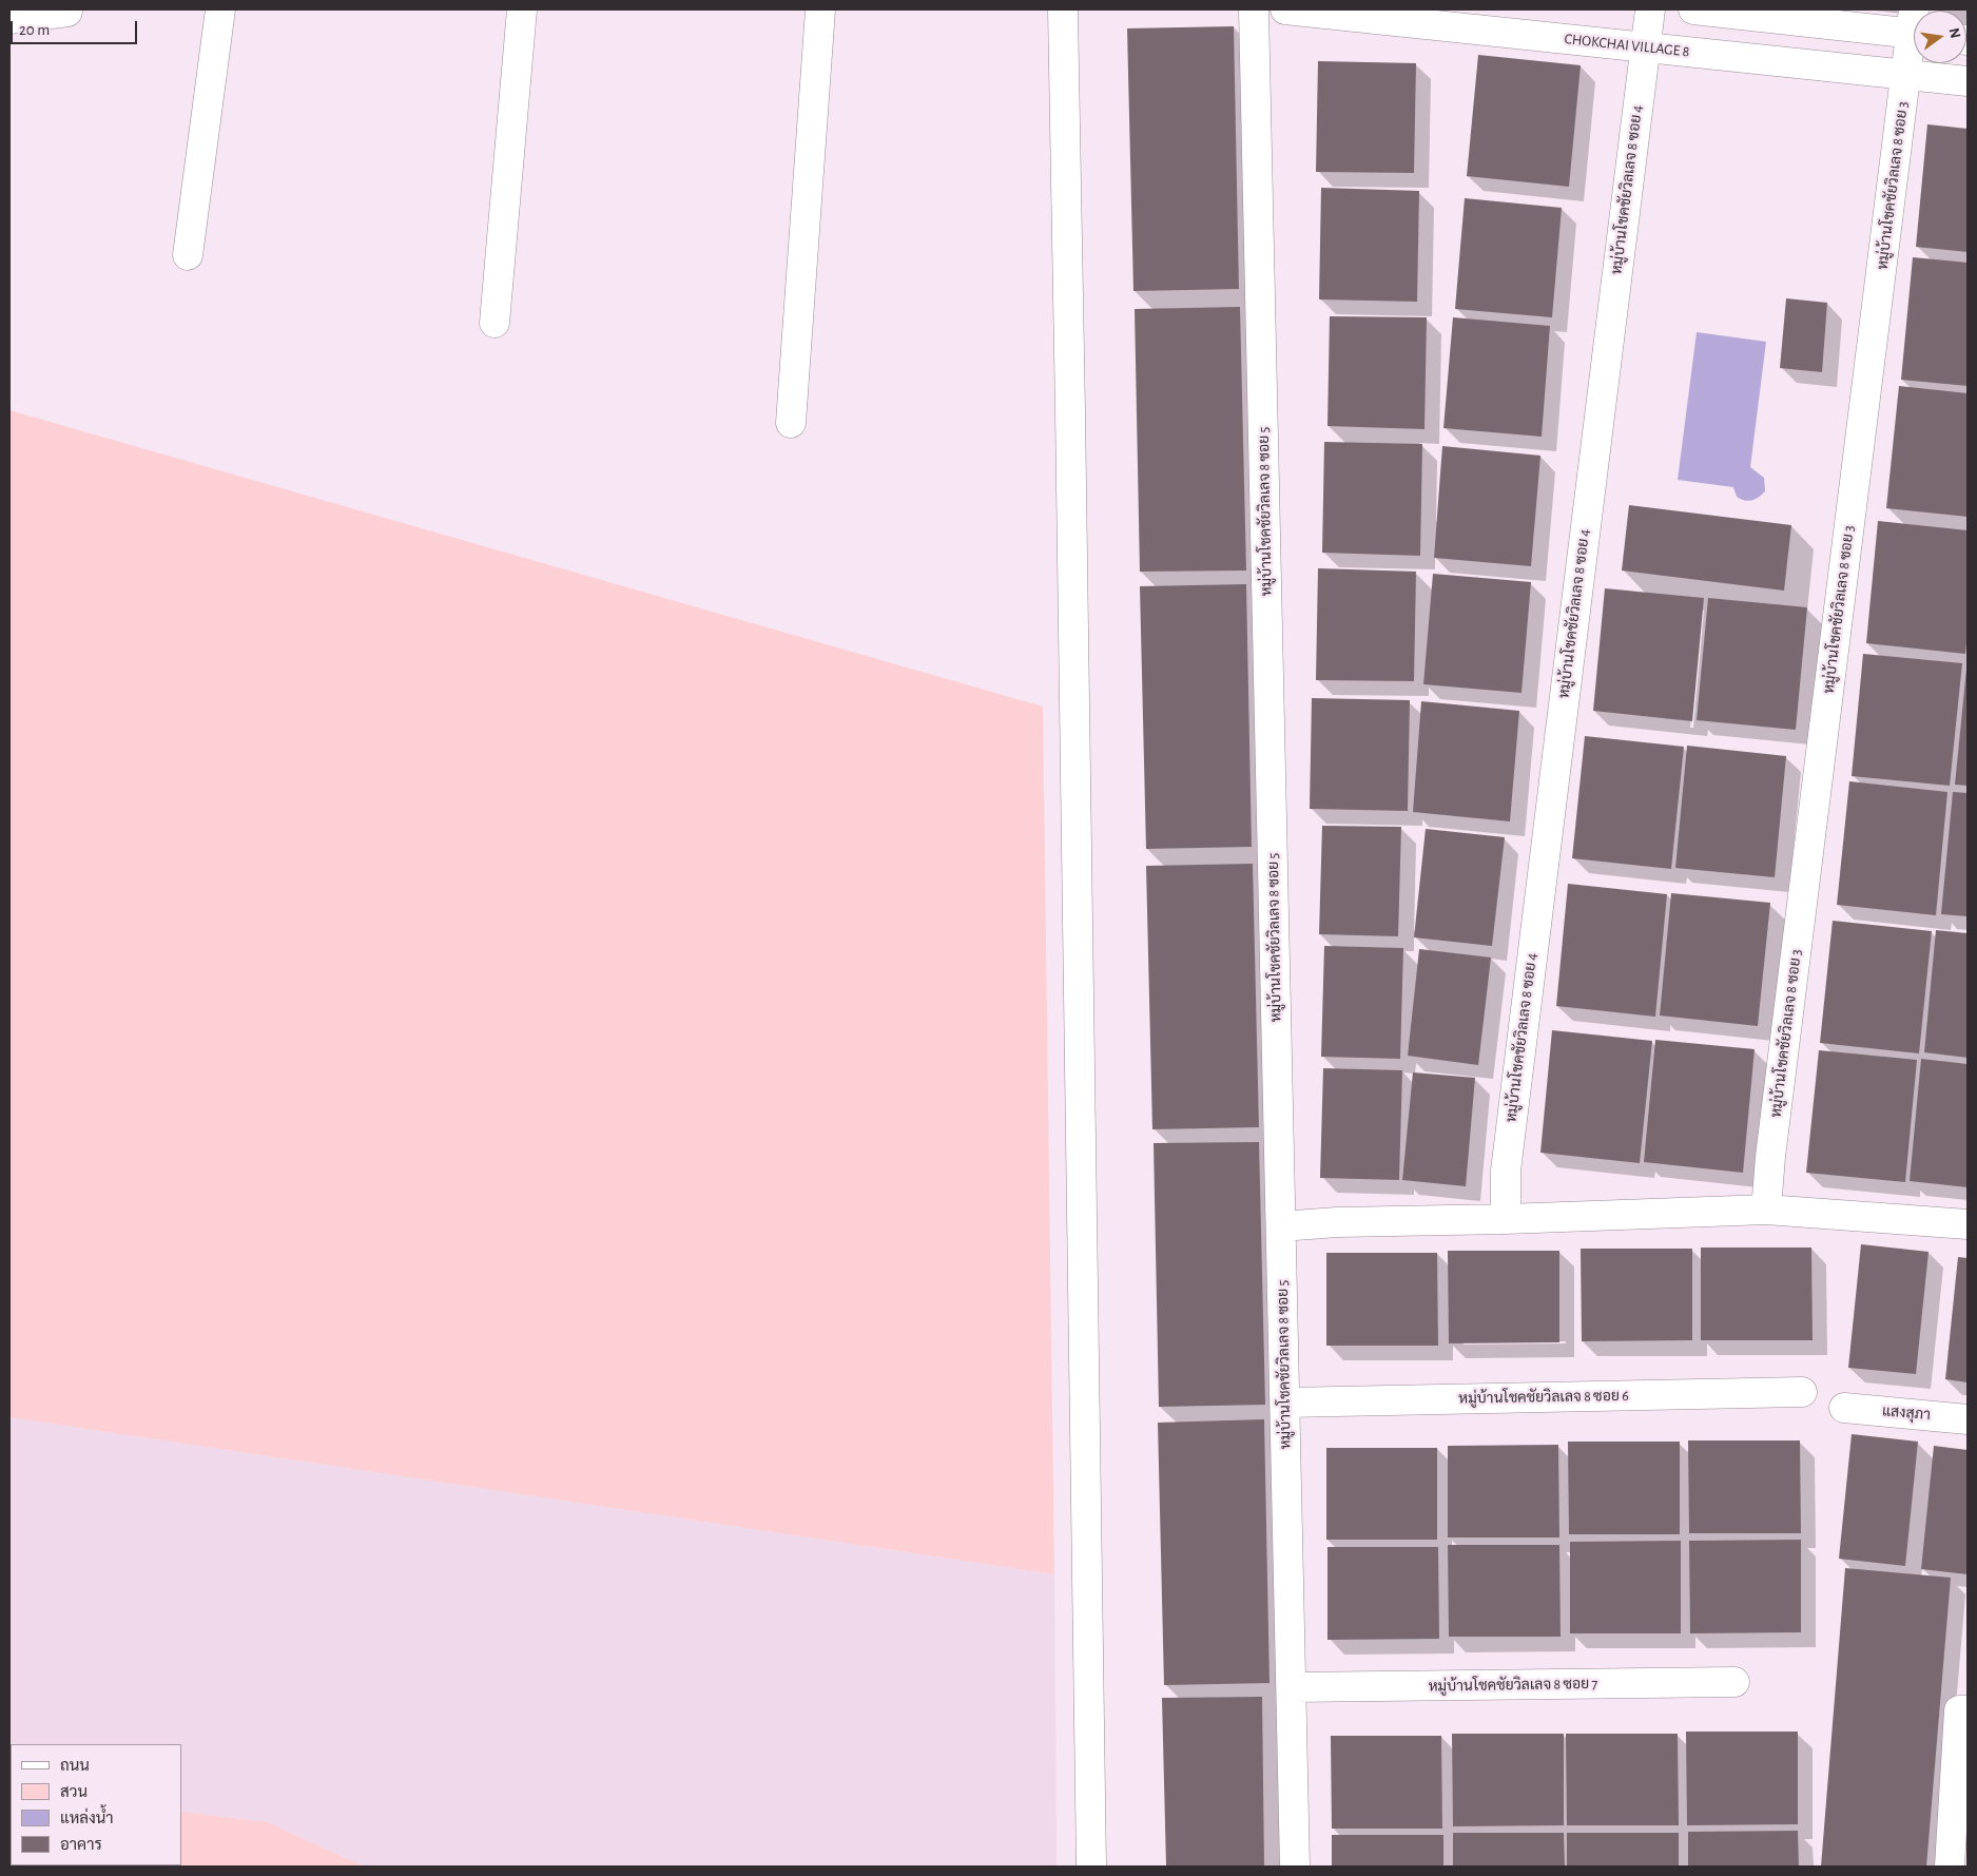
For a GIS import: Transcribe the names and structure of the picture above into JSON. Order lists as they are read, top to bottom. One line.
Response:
{"streets":{"street":["CHOKCHAI VILLAGE 8","หมู่บ้านโชคชัยวิลเลจ 8 ซอย 3","หมู่บ้านโชคชัยวิลเลจ 8 ซอย 4","หมู่บ้านโชคชัยวิลเลจ 8 ซอย 5","หมู่บ้านโชคชัยวิลเลจ 8 ซอย 6","แสงสุภา","หมู่บ้านโชคชัยวิลเลจ 8 ซอย 7"]},"crossings":[["CHOKCHAI VILLAGE 8","หมู่บ้านโชคชัยวิลเลจ 8 ซอย 3"],["CHOKCHAI VILLAGE 8","หมู่บ้านโชคชัยวิลเลจ 8 ซอย 4"],["หมู่บ้านโชคชัยวิลเลจ 8 ซอย 5","หมู่บ้านโชคชัยวิลเลจ 8 ซอย 6"],["หมู่บ้านโชคชัยวิลเลจ 8 ซอย 5","หมู่บ้านโชคชัยวิลเลจ 8 ซอย 7"]],"legend":["ถนน","สวน","แหล่งน้ำ","อาคาร"],"scale_bar":"20 m","north":"right"}
